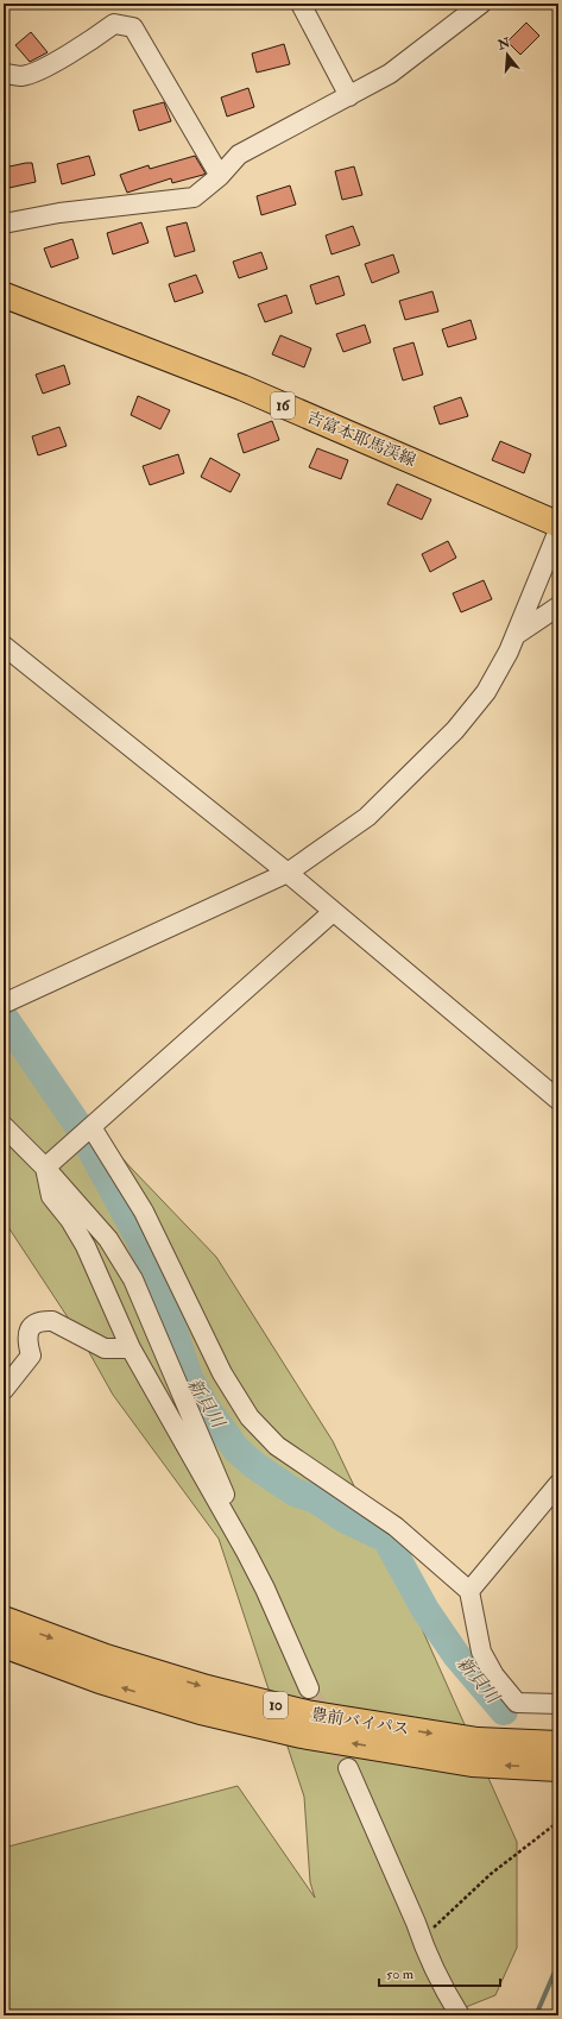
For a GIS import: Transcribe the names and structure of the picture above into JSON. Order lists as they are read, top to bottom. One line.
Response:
{"streets":{"highway":["10","豊前バイパス"],"main road":["16","吉富本耶馬渓線"]},"water":["新貝川"],"scale_bar":"50 m","north":"top"}
